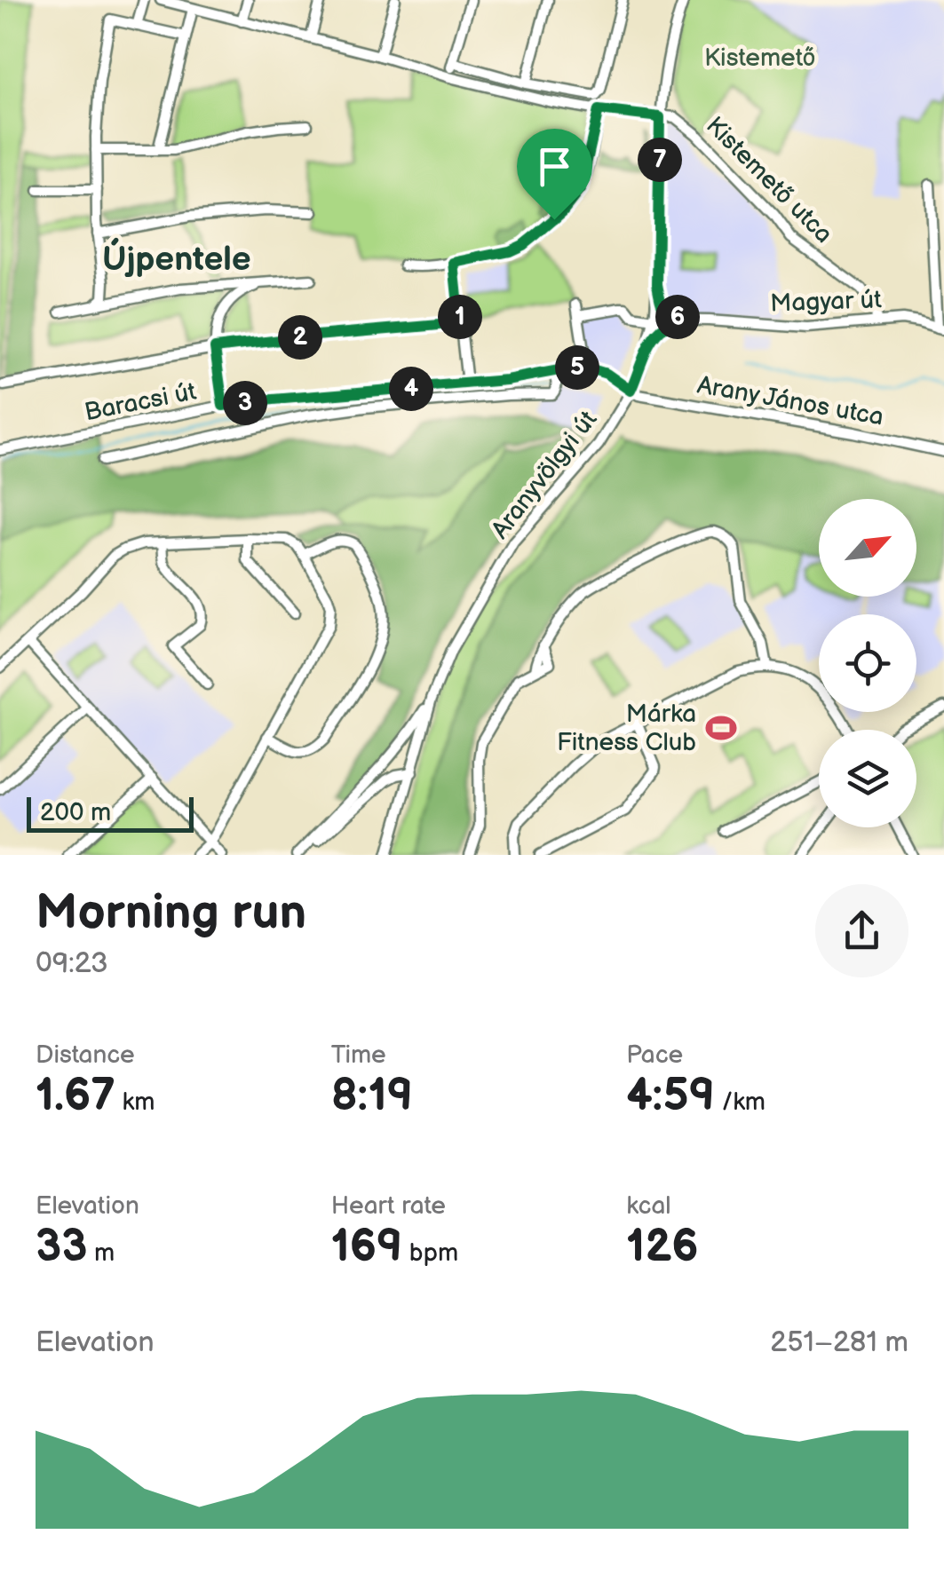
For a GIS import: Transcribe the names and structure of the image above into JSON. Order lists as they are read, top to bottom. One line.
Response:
{"streets":{"street":["Kistemető utca","Magyar út","Arany János utca","Baracsi út","Aranyvölgyi út"]},"crossings":[["Kistemető utca","Magyar út"],["Kistemető utca","Aranyvölgyi út"],["Magyar út","Aranyvölgyi út"],["Arany János utca","Baracsi út"],["Arany János utca","Aranyvölgyi út"],["Baracsi út","Aranyvölgyi út"]],"districts":["Újpentele"],"parks":["Kistemető"],"places":{"sports":["Márka Fitness Club"]},"scale_bar":"200 m","north":"top right","page":{"pins":["7","1","6","2","5","4","3"],"scale":"200 m","heading":["Morning run","09:23"],"stats":[["Distance","1.67 km"],["Time","8:19"],["Pace","4:59 /km"],["Elevation","33 m"],["Heart rate","169 bpm"],["kcal","126"]],"chart":["Elevation","251–281 m"]}}
